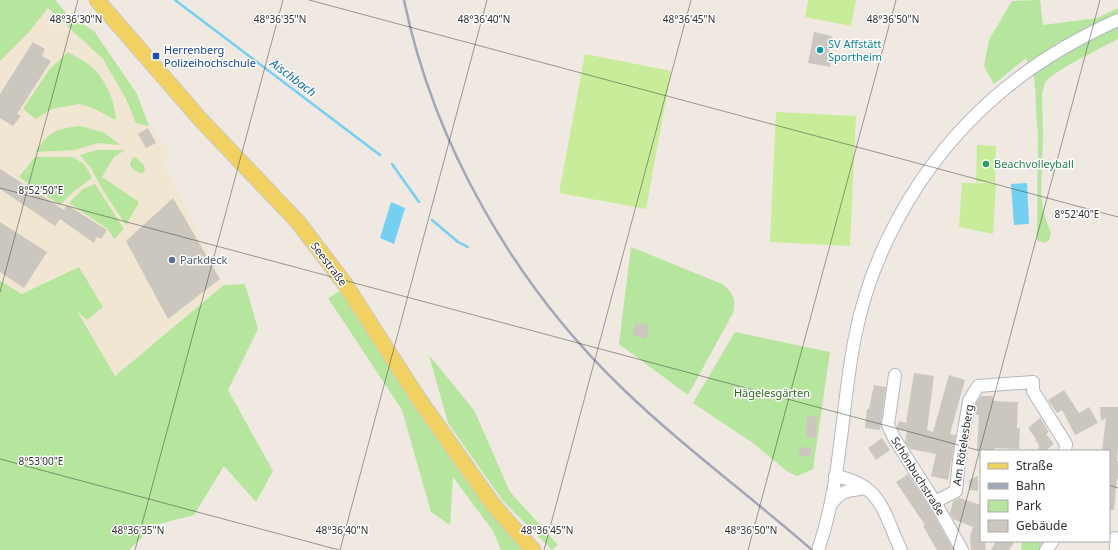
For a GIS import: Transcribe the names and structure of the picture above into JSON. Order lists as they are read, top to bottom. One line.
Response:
{"streets":{"main road":["Seestraße"],"street":["Am Rötelesberg","Schönbuchstraße"]},"crossings":[["Am Rötelesberg","Schönbuchstraße"]],"water":["Aischbach"],"parks":["Hägelesgärten"],"places":{"other":["SV Affstätt Sportheim","Beachvolleyball","Parkdeck"],"transit":["Herrenberg Polizeihochschule"]},"legend":["Straße","Bahn","Park","Gebäude"],"coordinates":["48°36'30\"N","48°36'35\"N","48°36'40\"N","48°36'45\"N","48°36'50\"N","8°52'50\"E","8°52'40\"E","8°53'00\"E"]}
